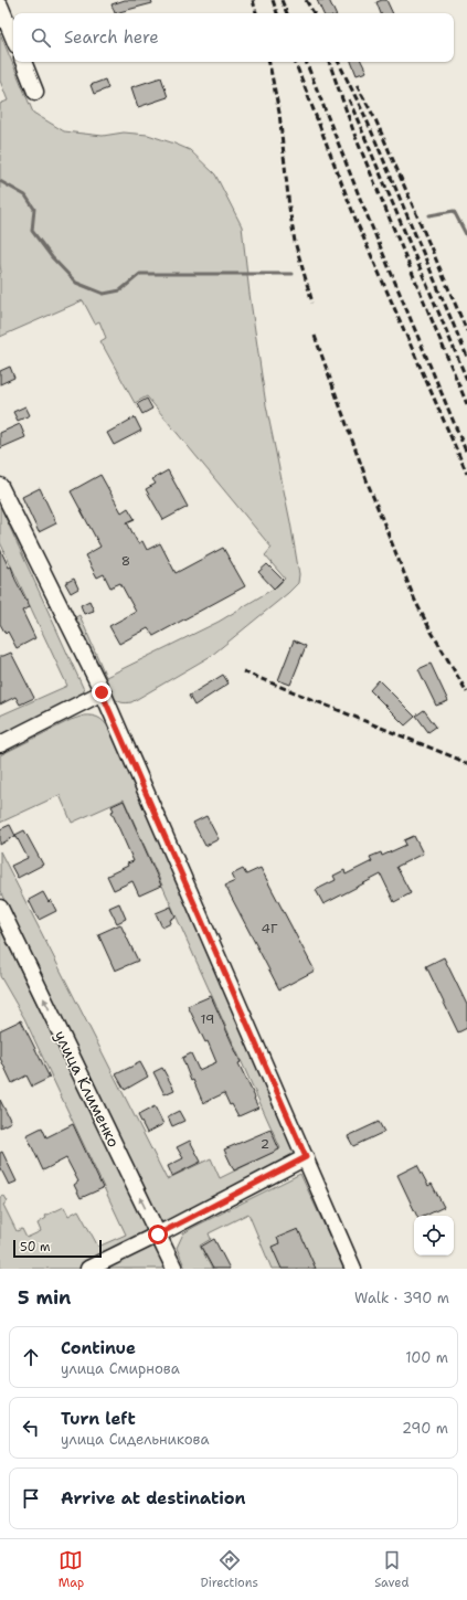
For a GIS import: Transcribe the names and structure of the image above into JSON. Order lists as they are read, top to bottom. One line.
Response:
{"streets":{"street":["улица Клименко"]},"one_way":["улица Клименко"],"house_numbers":["8","4Г","19","2"],"scale_bar":"50 m","page":{"search":"Search here","scale":"50 m","heading":["5 min","Walk · 390 m"],"list":[["Continue","улица Смирнова","100 m"],["Turn left","улица Сидельникова","290 m"],"Arrive at destination"],"nav":["Map","Directions","Saved"]}}
